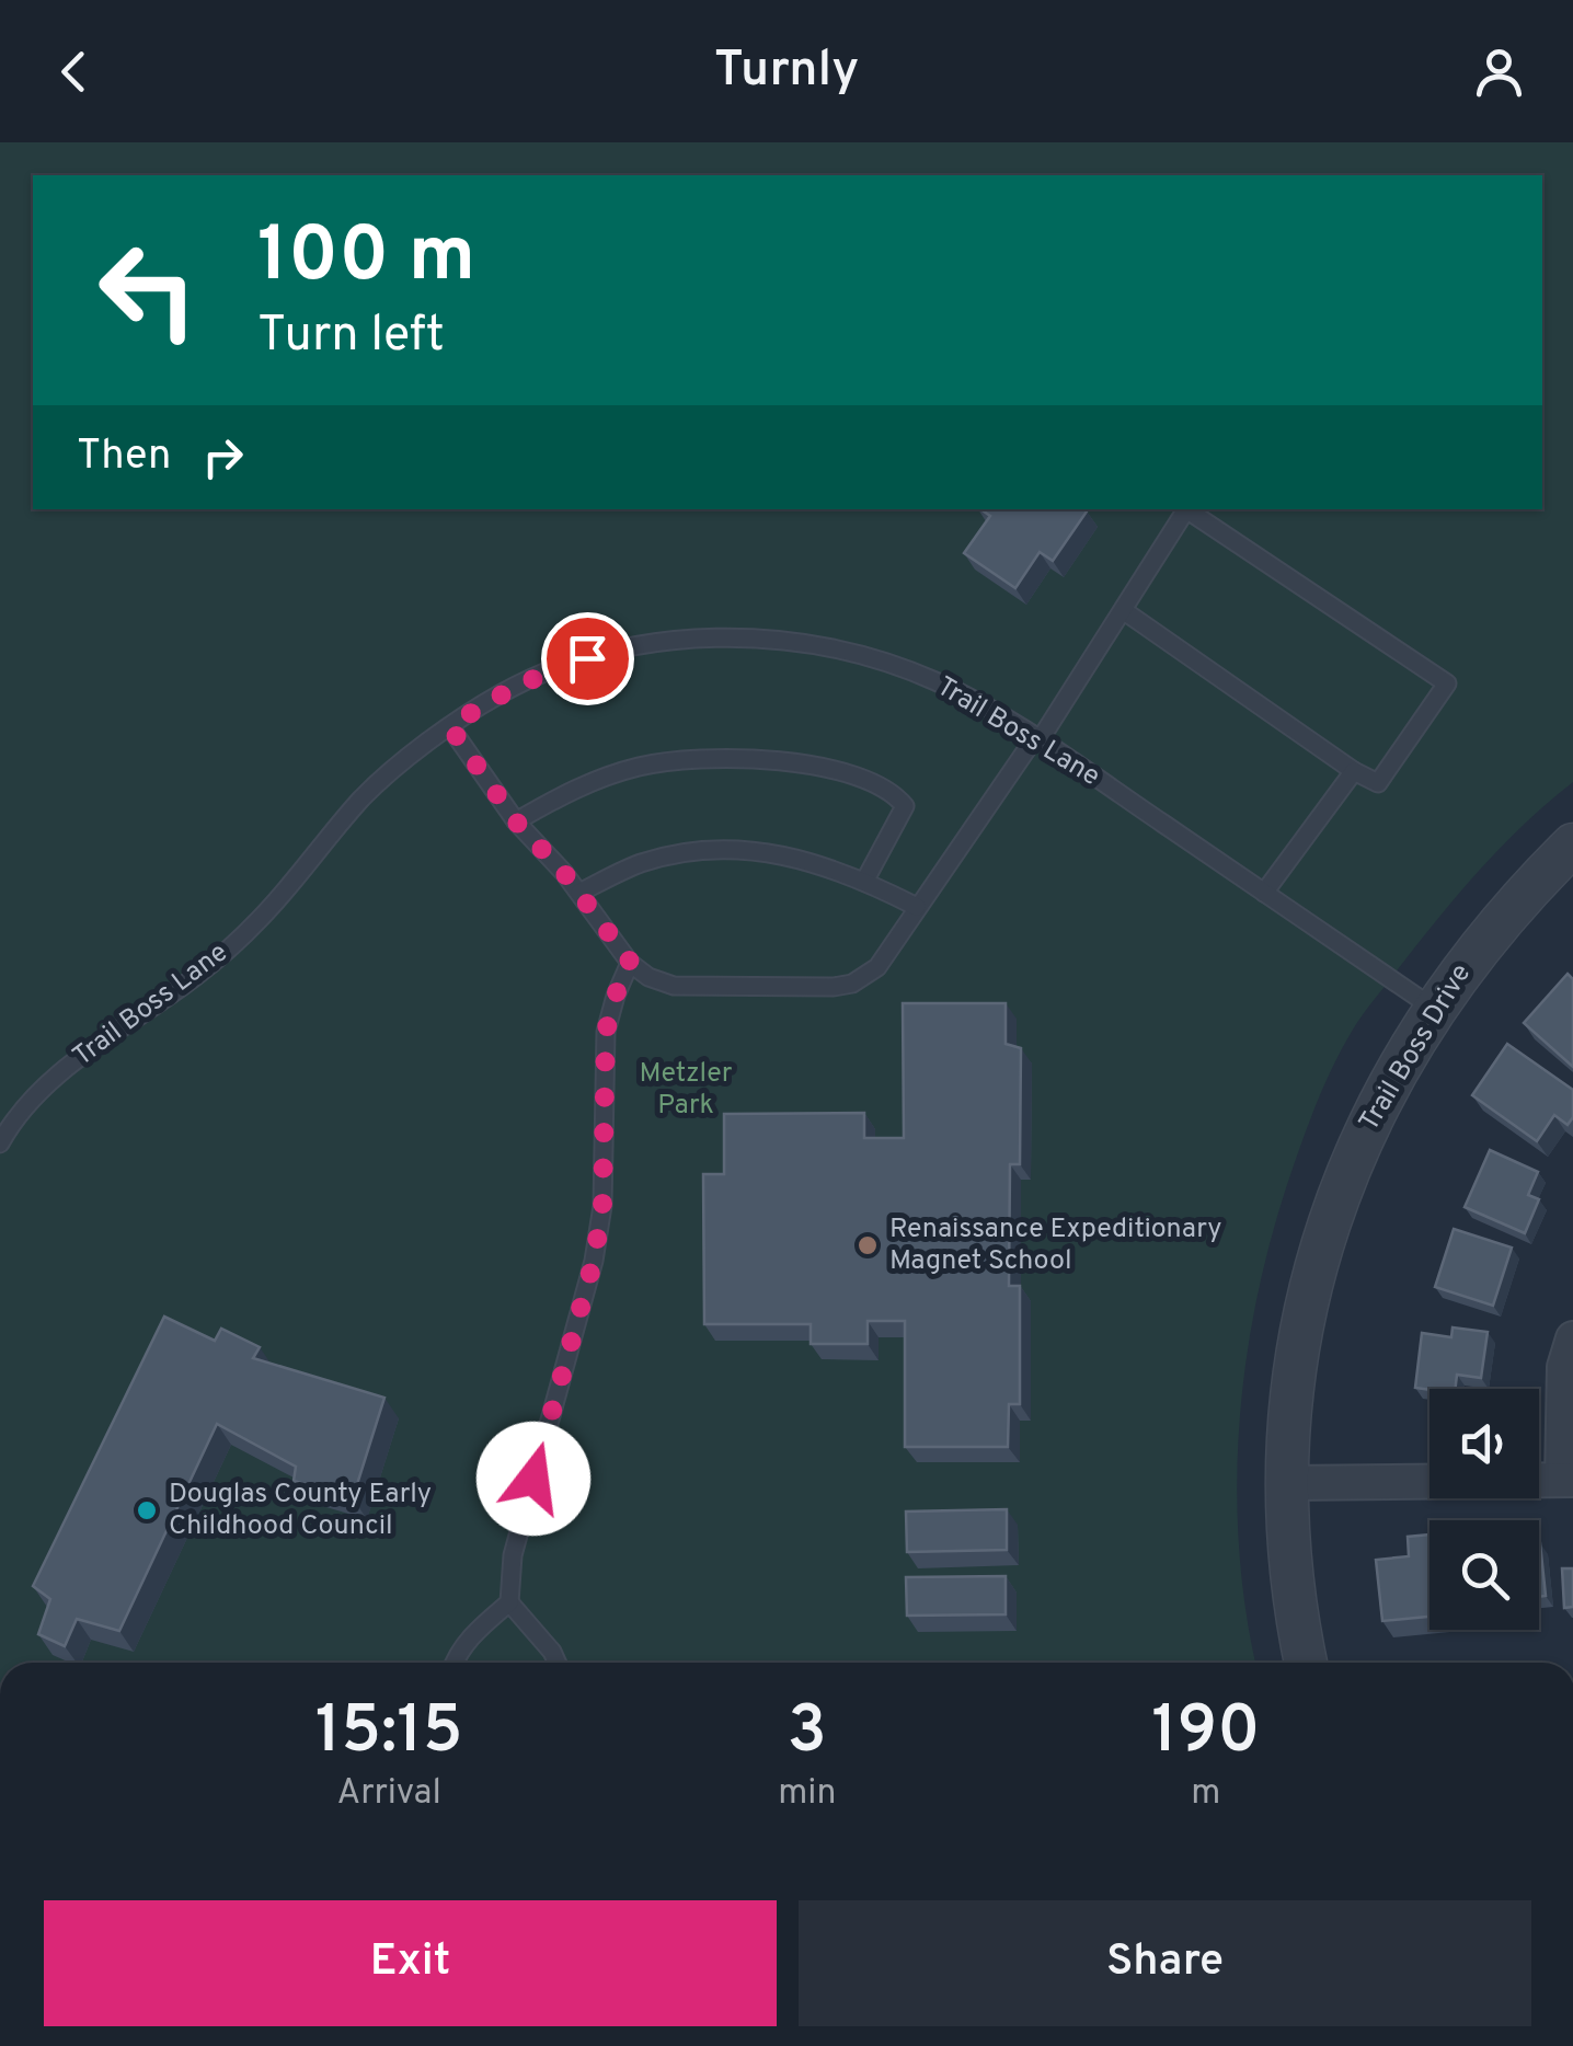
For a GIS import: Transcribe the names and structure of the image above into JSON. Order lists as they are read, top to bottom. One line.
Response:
{"streets":{"street":["Trail Boss Drive"],"lane":["Trail Boss Lane"]},"crossings":[["Trail Boss Lane","Trail Boss Drive"]],"parks":["Metzler Park"],"places":["Renaissance Expeditionary Magnet School","Douglas County Early Childhood Council"],"page":{"header":"Turnly","turn":["100 m","Turn left"],"then":"Then","eta":["15:15","Arrival","3","min","190","m"],"buttons":["Exit","Share"]}}
